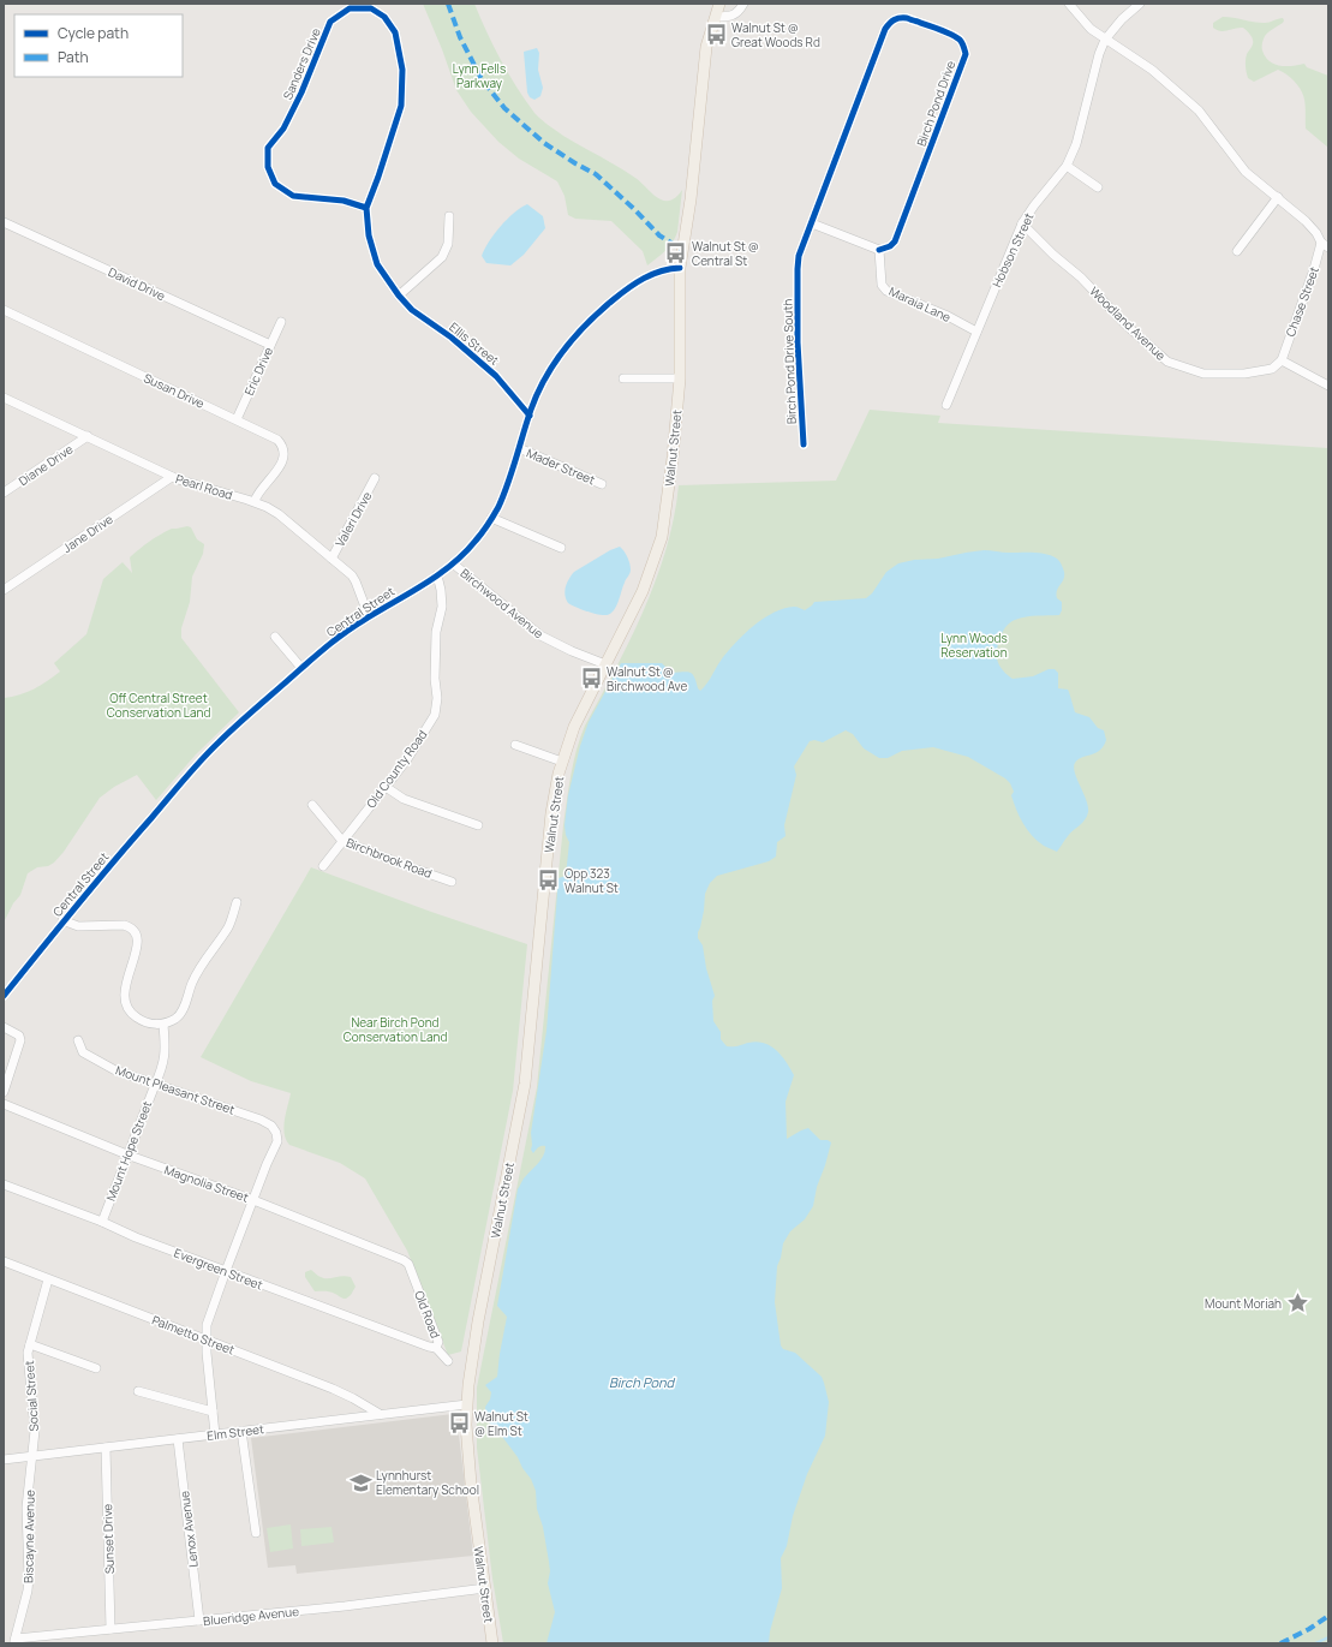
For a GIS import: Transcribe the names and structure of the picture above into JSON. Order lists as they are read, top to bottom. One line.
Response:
{"streets":{"main road":["Walnut Street"],"street":["Sanders Drive","Birch Pond Drive","Hobson Street","David Drive","Chase Street","Maraia Lane","Woodland Avenue","Ellis Street","Birch Pond Drive South","Eric Drive","Susan Drive","Diane Drive","Mader Street","Pearl Road","Valeri Drive","Jane Drive","Birchwood Avenue","Central Street","Old County Road","Birchbrook Road","Mount Pleasant Street","Mount Hope Street","Magnolia Street","Evergreen Street","Old Road","Palmetto Street","Social Street","Elm Street","Lenox Avenue","Biscayne Avenue","Sunset Drive","Blueridge Avenue"]},"crossings":[["Sanders Drive","Ellis Street"],["Birch Pond Drive","Maraia Lane"],["Birch Pond Drive","Birch Pond Drive South"],["Hobson Street","Maraia Lane"],["Hobson Street","Woodland Avenue"],["David Drive","Eric Drive"],["Chase Street","Woodland Avenue"],["Ellis Street","Central Street"],["Eric Drive","Susan Drive"],["Susan Drive","Pearl Road"],["Walnut Street","Birchwood Avenue"],["Walnut Street","Central Street"],["Walnut Street","Elm Street"],["Walnut Street","Blueridge Avenue"],["Diane Drive","Pearl Road"],["Mader Street","Central Street"],["Pearl Road","Valeri Drive"],["Pearl Road","Jane Drive"],["Pearl Road","Central Street"],["Birchwood Avenue","Central Street"],["Central Street","Old County Road"],["Central Street","Mount Hope Street"],["Old County Road","Birchbrook Road"],["Mount Pleasant Street","Mount Hope Street"],["Mount Pleasant Street","Magnolia Street"],["Mount Hope Street","Magnolia Street"],["Mount Hope Street","Evergreen Street"],["Magnolia Street","Old Road"],["Evergreen Street","Old Road"],["Palmetto Street","Social Street"],["Palmetto Street","Elm Street"],["Social Street","Elm Street"],["Social Street","Biscayne Avenue"],["Elm Street","Lenox Avenue"],["Elm Street","Biscayne Avenue"],["Elm Street","Sunset Drive"],["Lenox Avenue","Blueridge Avenue"],["Biscayne Avenue","Blueridge Avenue"],["Sunset Drive","Blueridge Avenue"]],"water":["Birch Pond"],"parks":["Lynn Fells Parkway","Lynn Woods Reservation","Off Central Street Conservation Land","Near Birch Pond Conservation Land"],"places":{"bus stop":["Walnut St @ Great Woods Rd","Walnut St @ Central St","Walnut St @ Birchwood Ave","Opp 323 Walnut St","Walnut St @ Elm St"],"place":["Mount Moriah"],"school or university":["Lynnhurst Elementary School"]},"legend":["Cycle path","Path"]}
